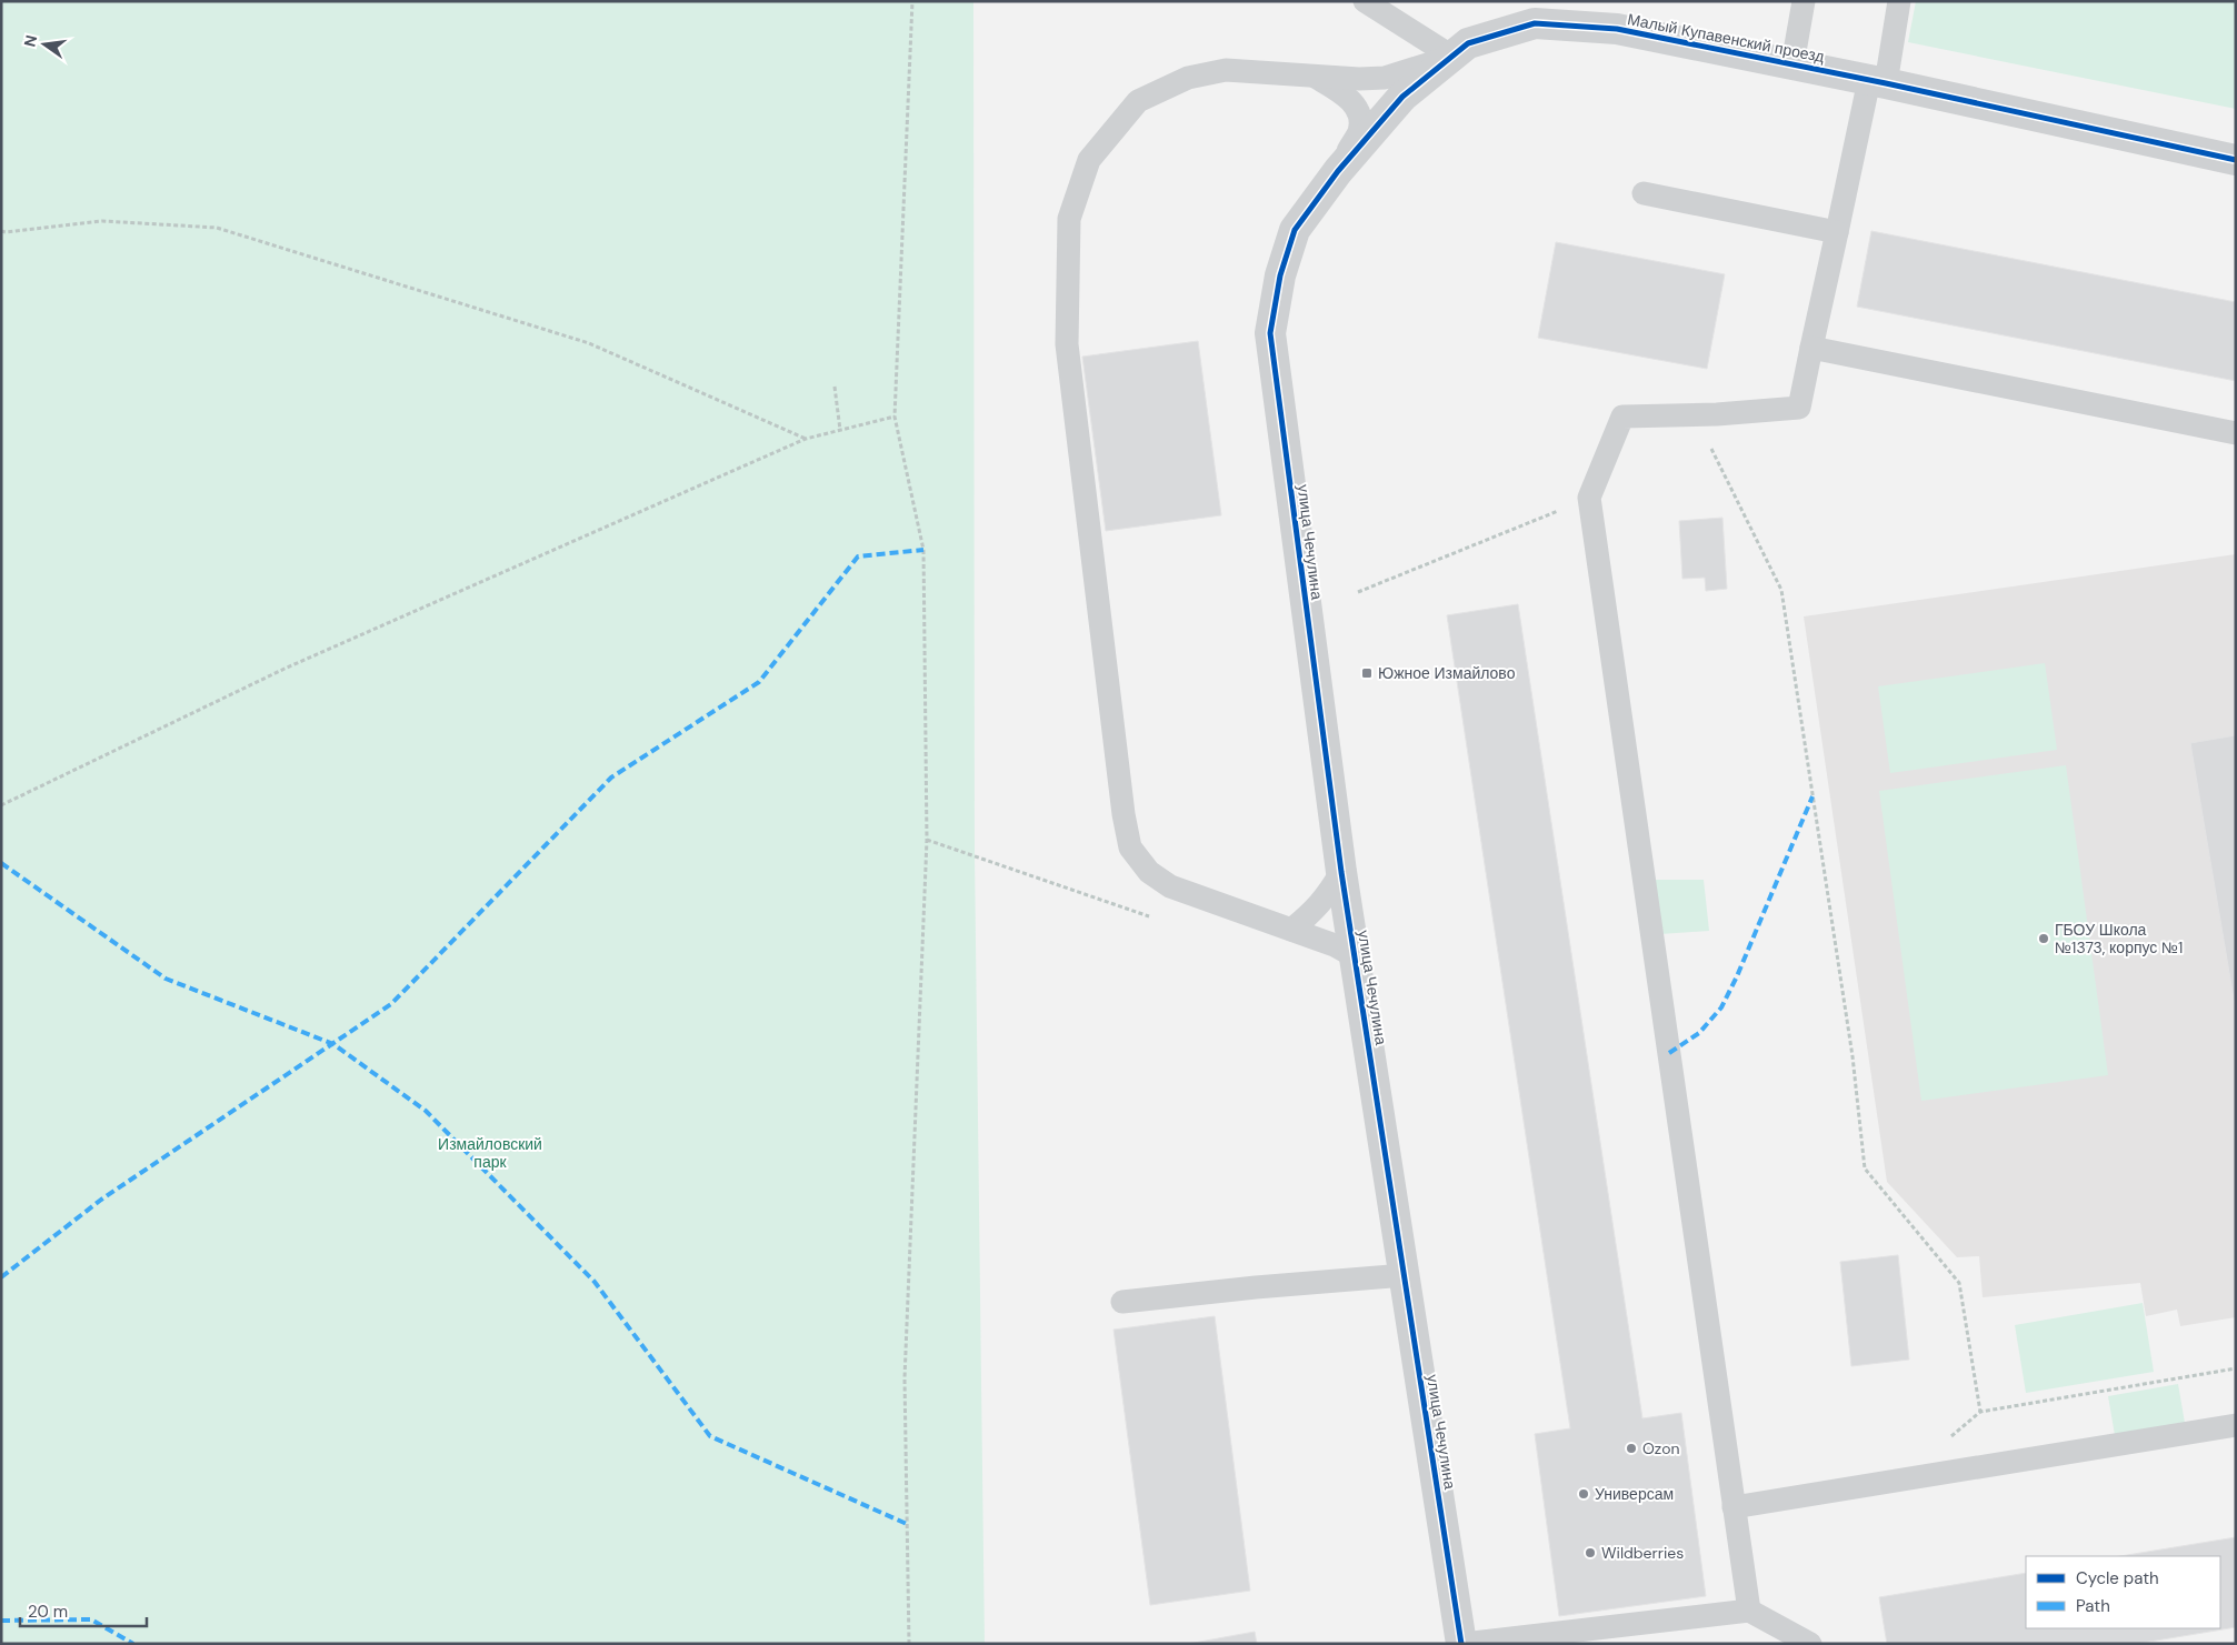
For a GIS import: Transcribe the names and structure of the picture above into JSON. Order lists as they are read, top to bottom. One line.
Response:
{"streets":{"street":["Малый Купавенский проезд","улица Чечулина"]},"crossings":[["Малый Купавенский проезд","улица Чечулина"]],"parks":["Измайловский парк"],"places":{"transit":["Южное Измайлово"],"other":["ГБОУ Школа №1373, корпус №1","Ozon","Универсам","Wildberries"]},"legend":["Cycle path","Path"],"scale_bar":"20 m","north":"left"}
